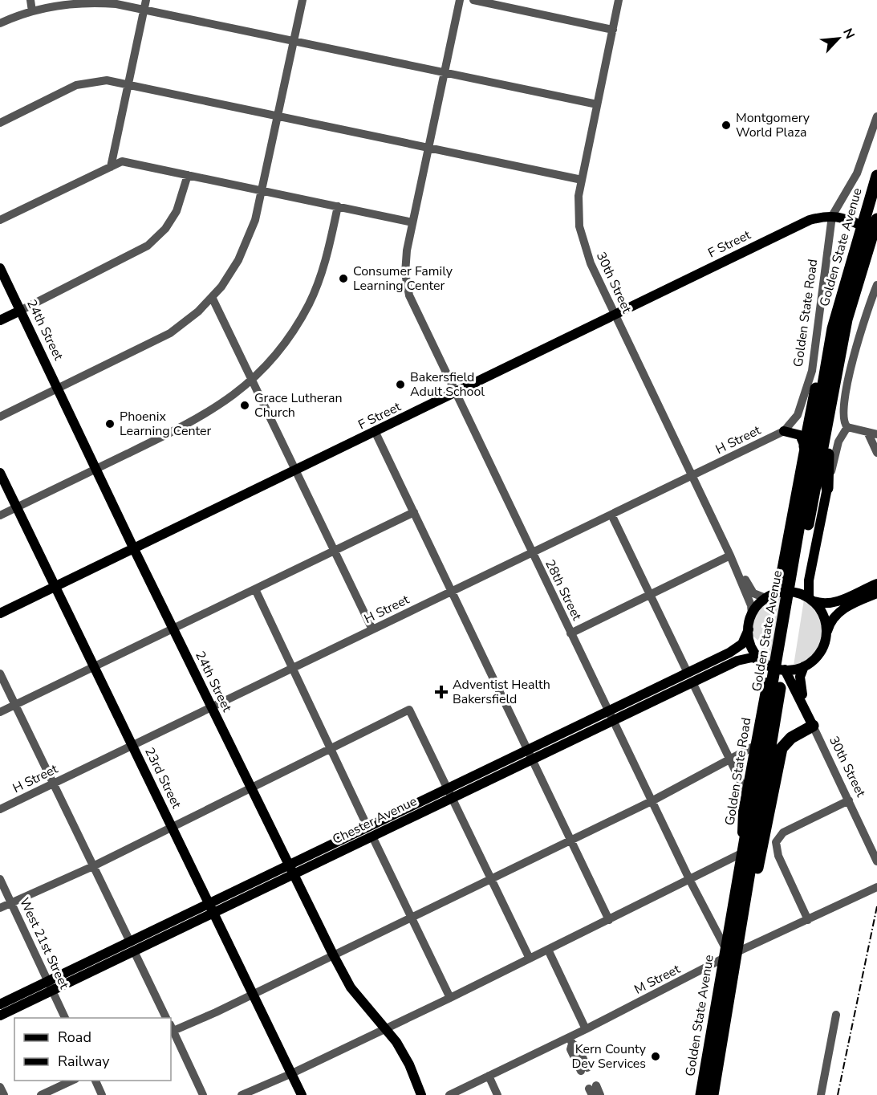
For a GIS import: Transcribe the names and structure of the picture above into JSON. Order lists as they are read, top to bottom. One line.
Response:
{"streets":{"highway":["Golden State Avenue"],"main road":["F Street","30th Street","Golden State Road","24th Street","23rd Street","Chester Avenue"],"street":["H Street","28th Street","West 21st Street","M Street"]},"crossings":[["F Street","30th Street"],["F Street","Golden State Road"],["F Street","24th Street"],["F Street","28th Street"],["F Street","23rd Street"],["Golden State Avenue","Golden State Road"],["Golden State Avenue","28th Street"],["Golden State Avenue","M Street"],["30th Street","Golden State Road"],["30th Street","H Street"],["30th Street","Chester Avenue"],["Golden State Road","H Street"],["Golden State Road","Chester Avenue"],["24th Street","H Street"],["24th Street","Chester Avenue"],["H Street","28th Street"],["H Street","23rd Street"],["28th Street","Chester Avenue"],["28th Street","M Street"],["23rd Street","Chester Avenue"],["Chester Avenue","West 21st Street"]],"places":{"other":["Montgomery World Plaza","Consumer Family Learning Center","Bakersfield Adult School","Grace Lutheran Church","Phoenix Learning Center","Kern County Dev Services"],"health":["Adventist Health Bakersfield"]},"legend":["Road","Railway"],"north":"top right"}
